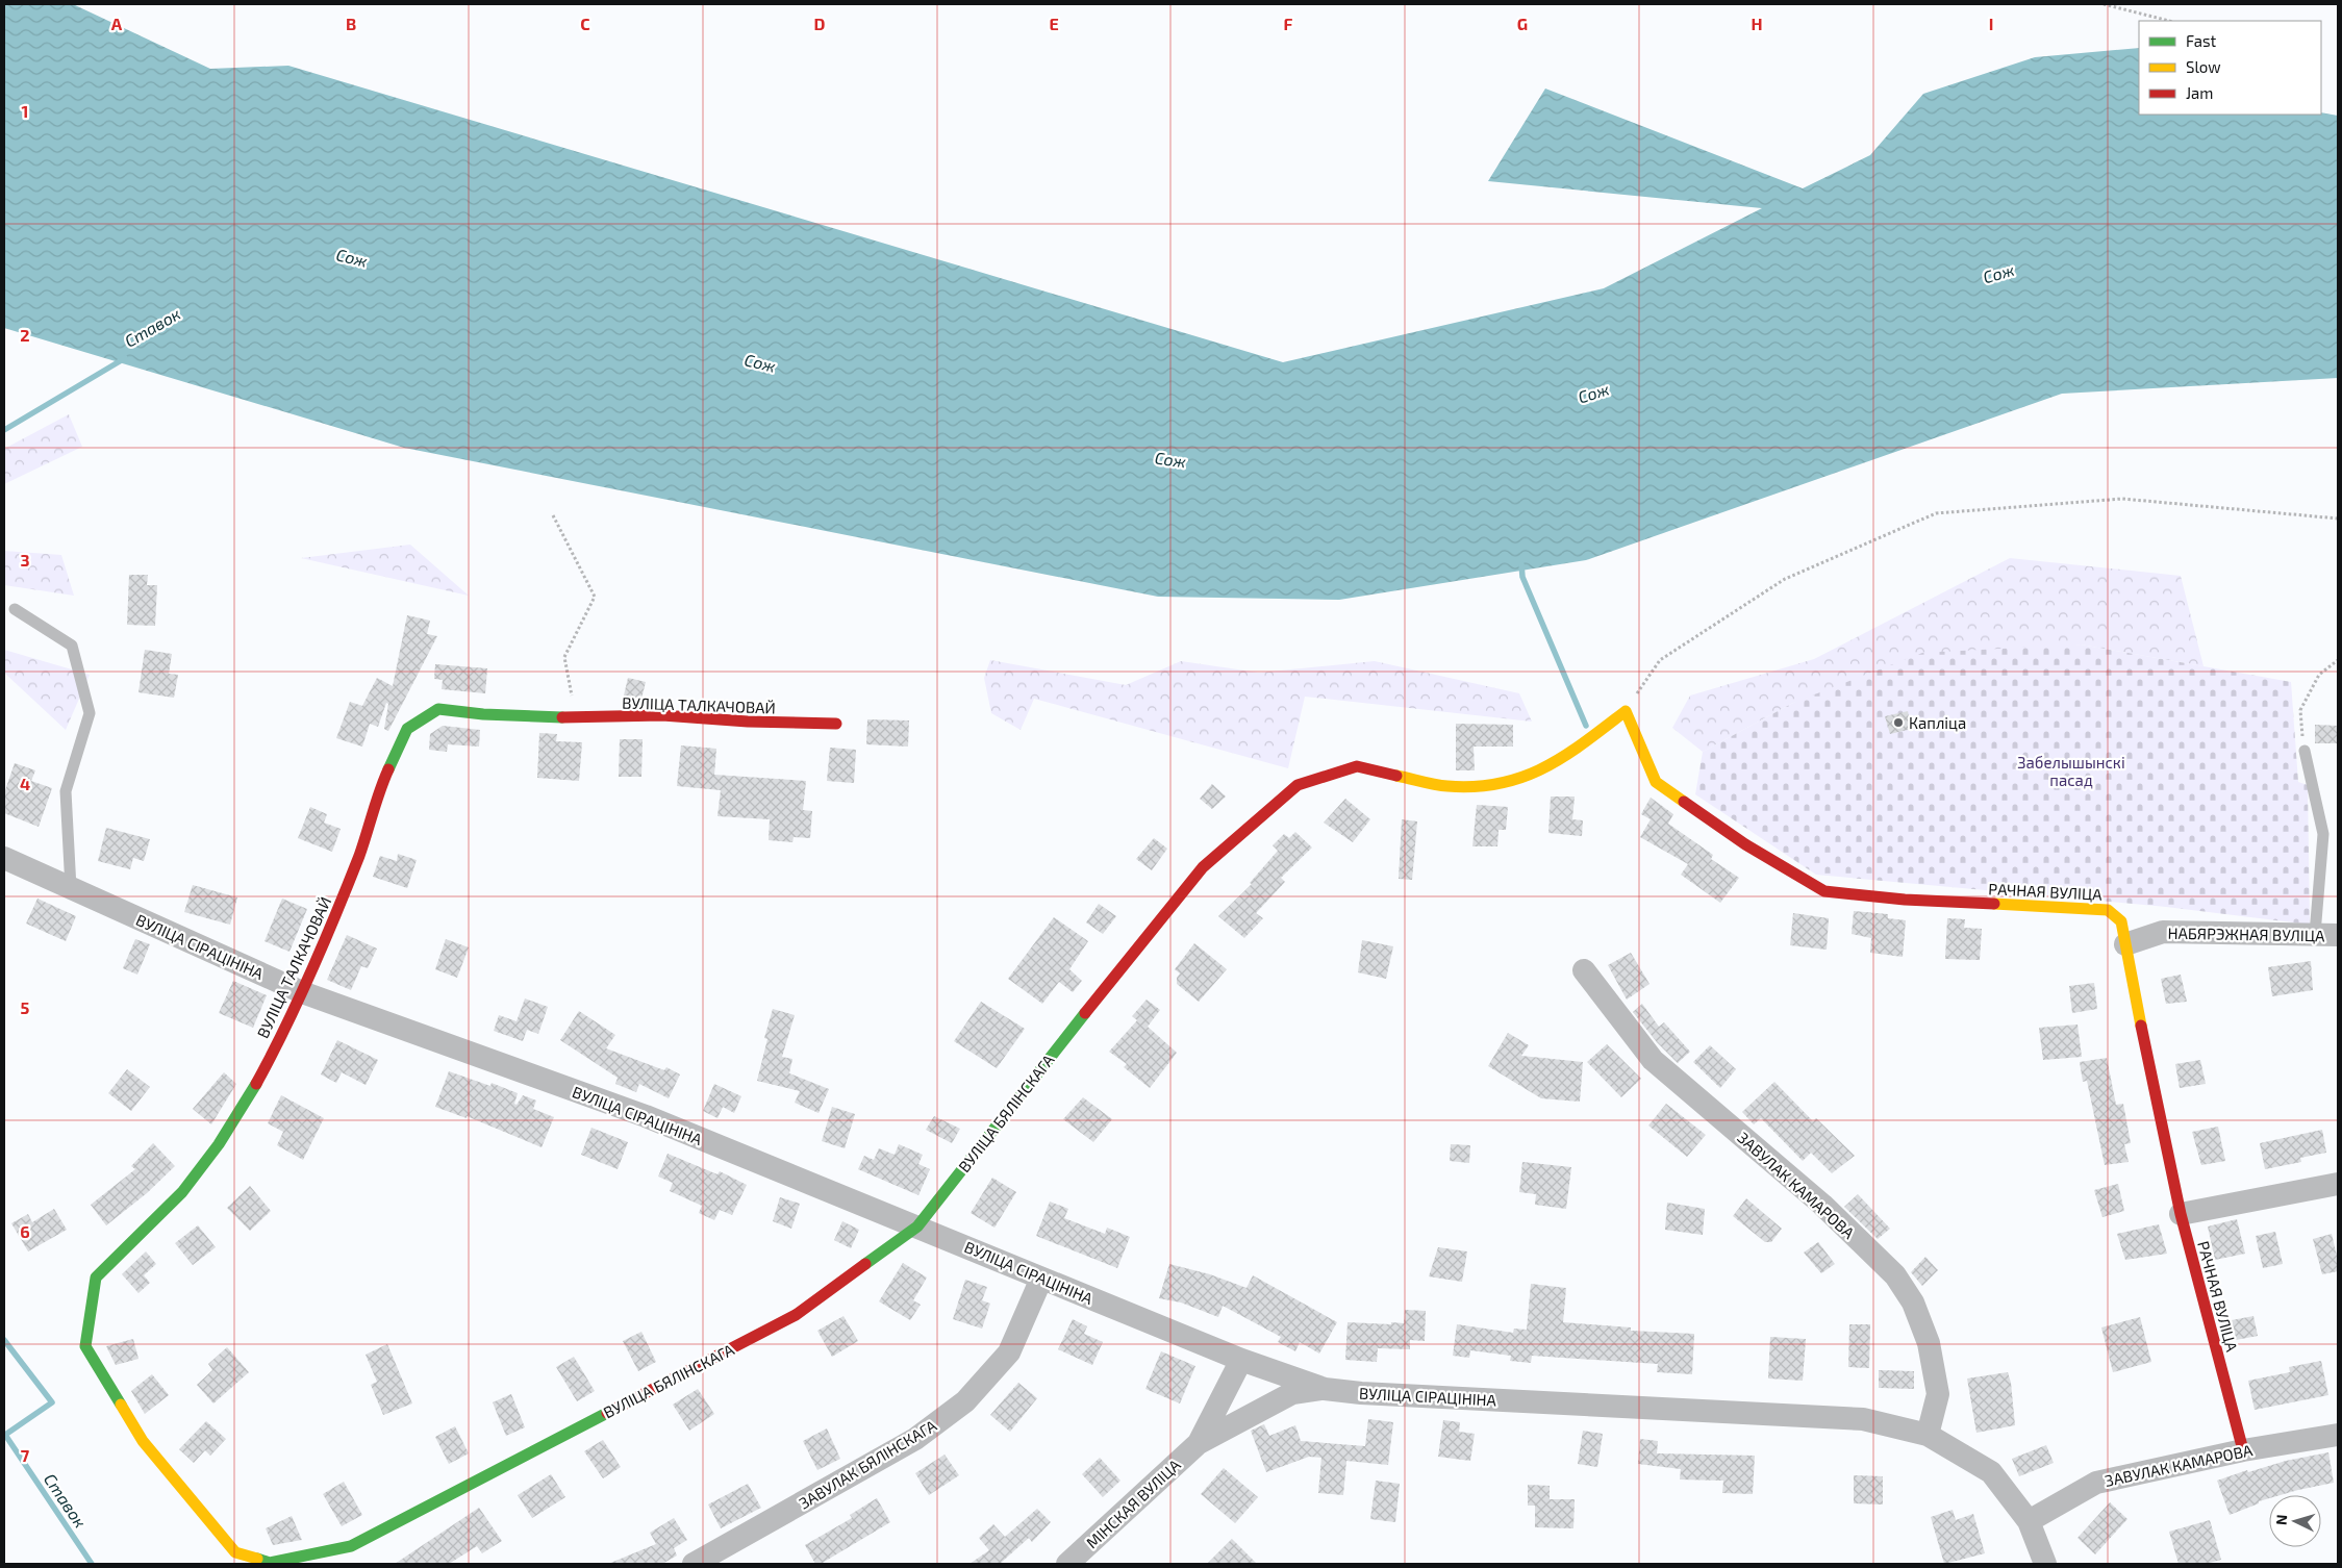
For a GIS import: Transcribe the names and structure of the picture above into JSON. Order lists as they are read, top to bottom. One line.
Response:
{"streets":{"street":["ВУЛІЦА ТАЛКАЧОВАЙ","РАЧНАЯ ВУЛІЦА","НАБЯРЭЖНАЯ ВУЛІЦА","ВУЛІЦА СІРАЦІНІНА","ВУЛІЦА БЯЛІНСКАГА","ЗАВУЛАК КАМАРОВА","ЗАВУЛАК БЯЛІНСКАГА","МІНСКАЯ ВУЛІЦА"]},"crossings":[["ВУЛІЦА ТАЛКАЧОВАЙ","ВУЛІЦА СІРАЦІНІНА"],["ВУЛІЦА ТАЛКАЧОВАЙ","ВУЛІЦА БЯЛІНСКАГА"],["РАЧНАЯ ВУЛІЦА","НАБЯРЭЖНАЯ ВУЛІЦА"],["РАЧНАЯ ВУЛІЦА","ВУЛІЦА БЯЛІНСКАГА"],["РАЧНАЯ ВУЛІЦА","ЗАВУЛАК КАМАРОВА"],["ВУЛІЦА СІРАЦІНІНА","ВУЛІЦА БЯЛІНСКАГА"],["ВУЛІЦА СІРАЦІНІНА","ЗАВУЛАК КАМАРОВА"],["ВУЛІЦА СІРАЦІНІНА","ЗАВУЛАК БЯЛІНСКАГА"],["ВУЛІЦА СІРАЦІНІНА","МІНСКАЯ ВУЛІЦА"]],"water":["Сож","Ставок"],"parks":["Забелышынскі пасад"],"places":["Капліца"],"legend":["Fast","Slow","Jam"],"north":"left","grid":{"columns":["A","B","C","D","E","F","G","H","I"],"rows":["1","2","3","4","5","6","7"]}}
